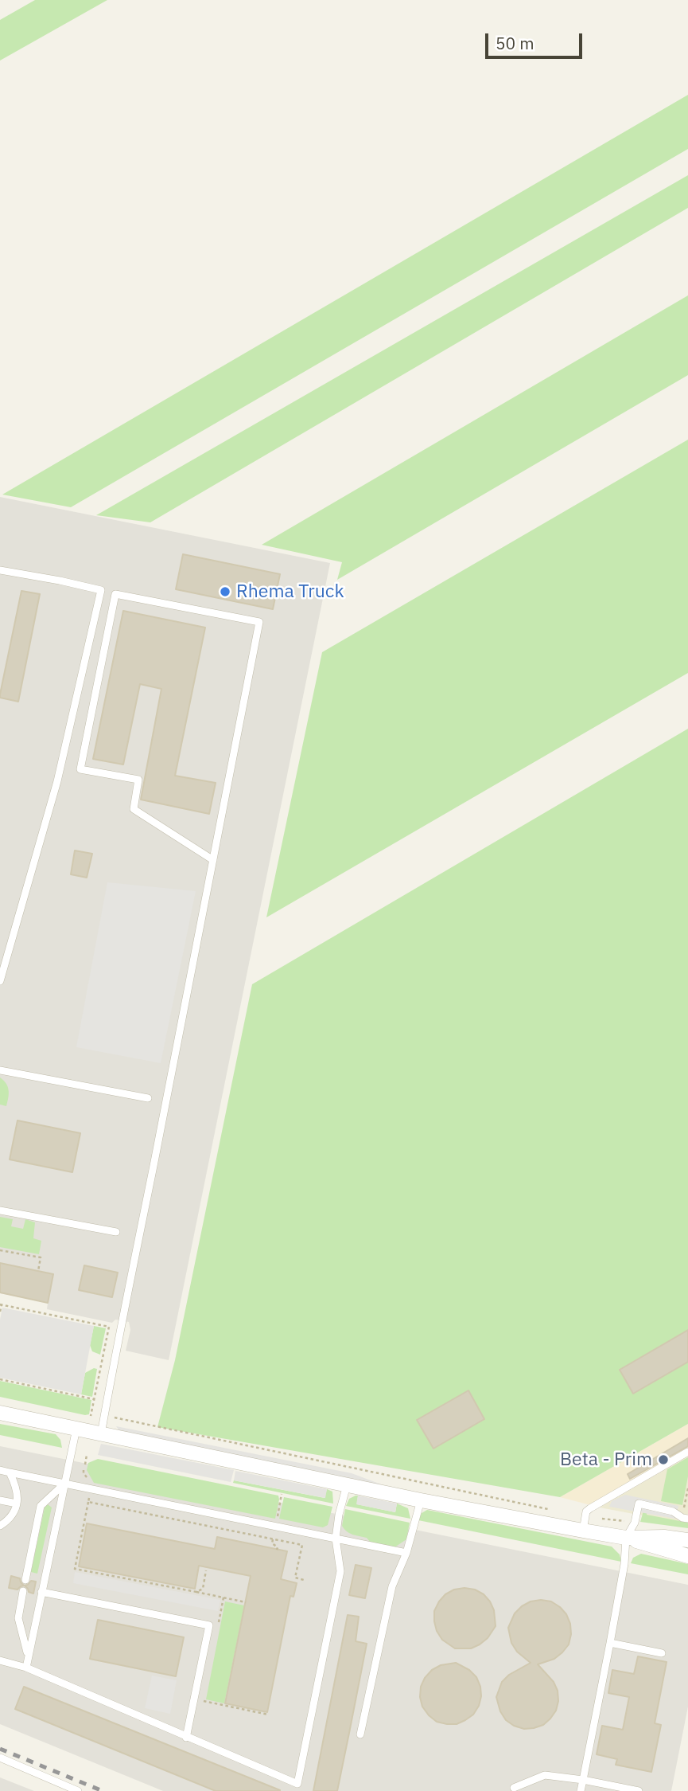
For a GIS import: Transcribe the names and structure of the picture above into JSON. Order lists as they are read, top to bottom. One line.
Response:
{"places":["Rhema Truck","Beta - Prim"],"scale_bar":"50 m"}
